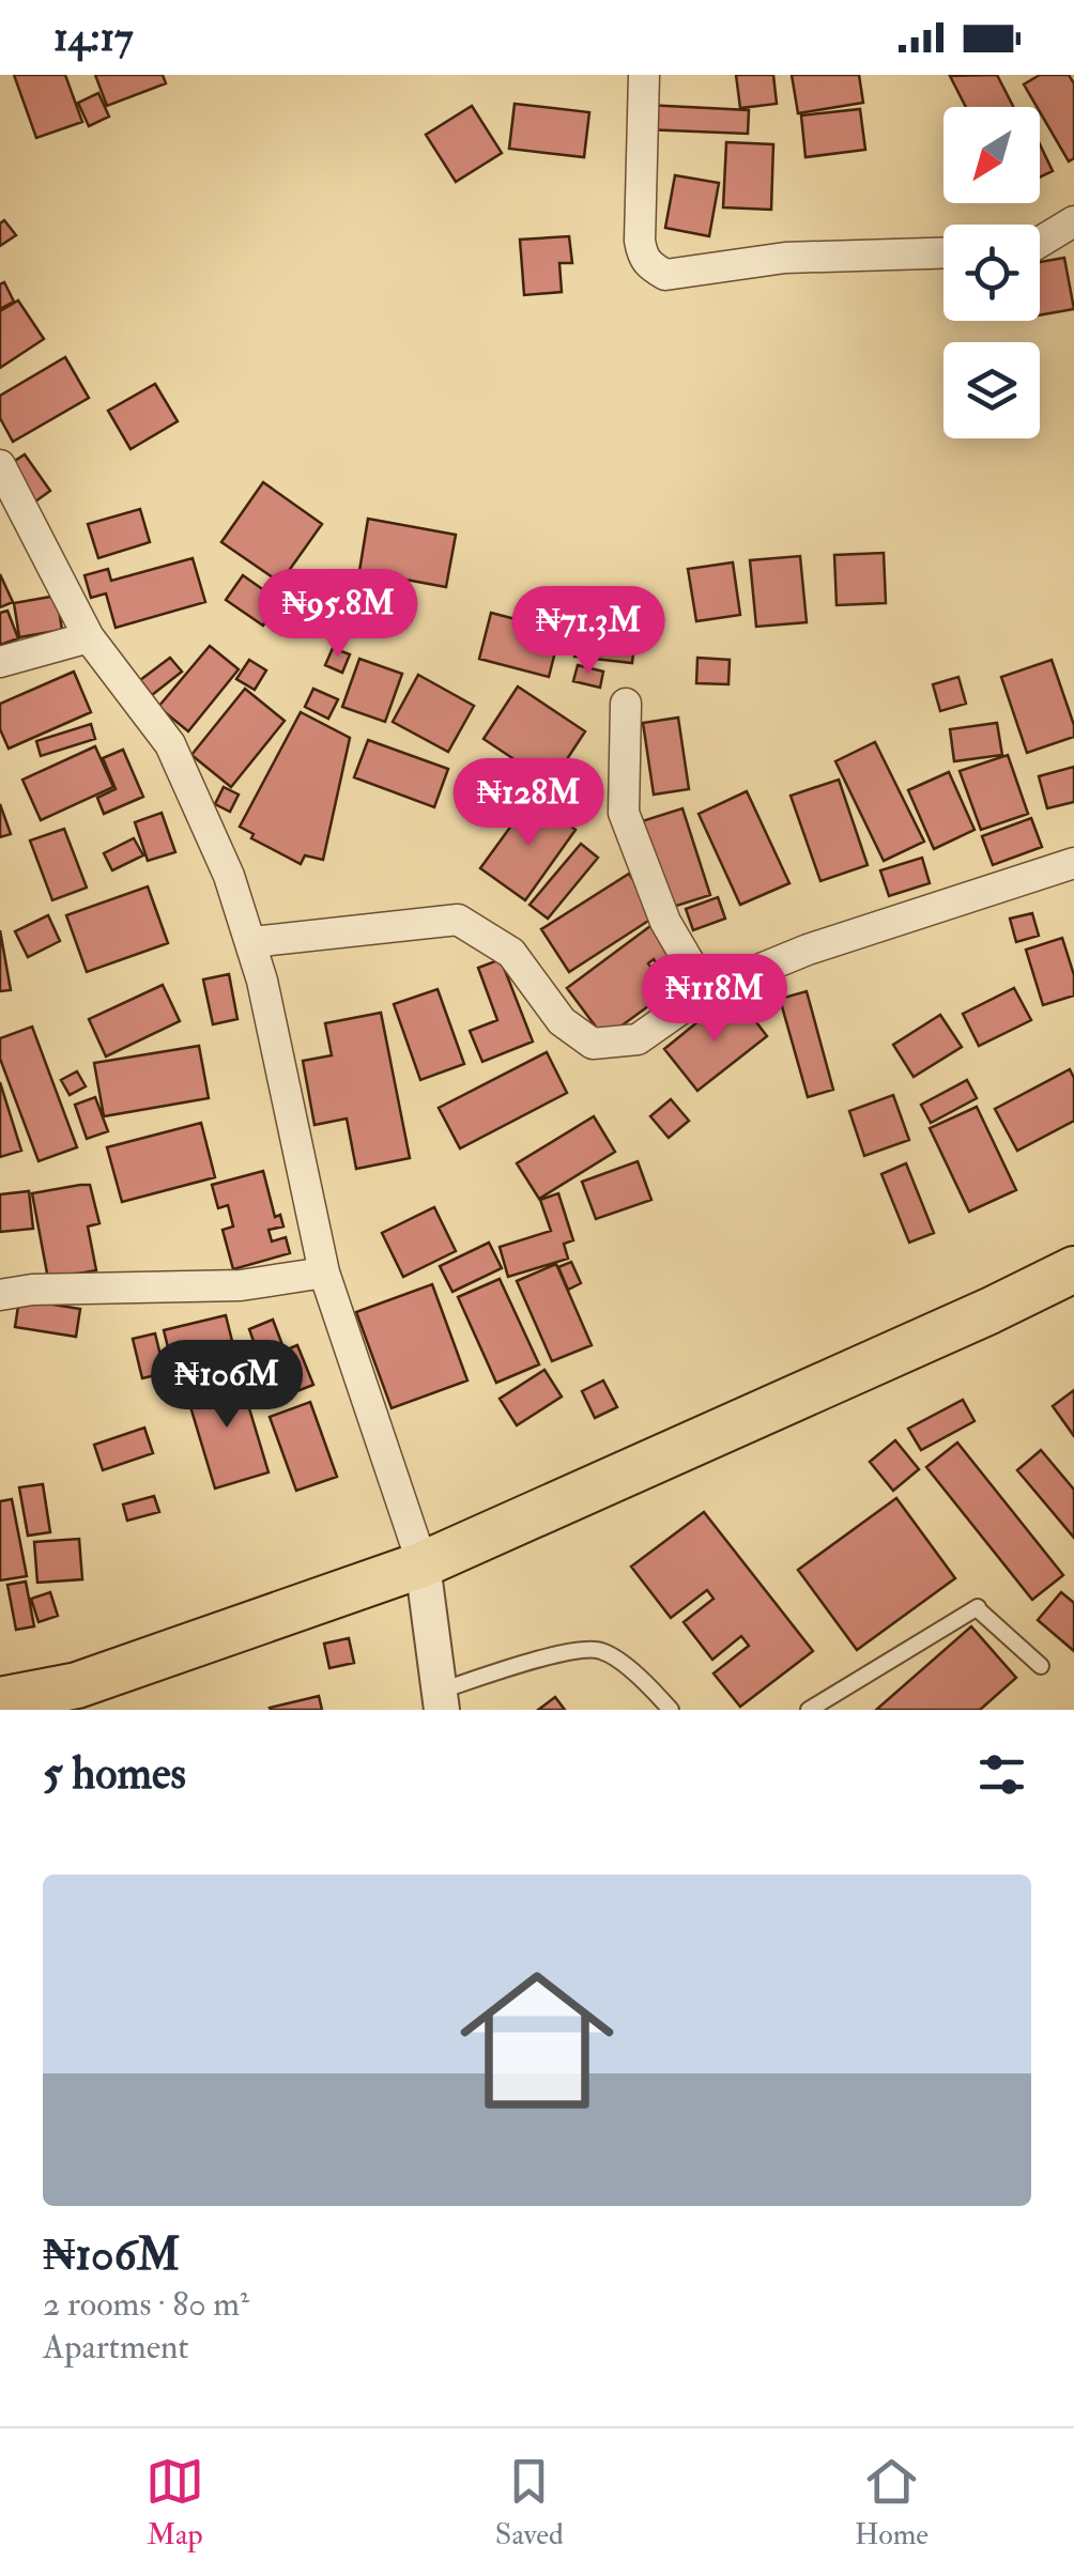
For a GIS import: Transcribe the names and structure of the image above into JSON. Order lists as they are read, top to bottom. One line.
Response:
{"north":"bottom left","page":{"status":"14:17","price":["₦95.8M","₦71.3M","₦128M","₦118M","₦106M"],"heading":"5 homes","list":[{"name":"₦106M","note":"2 rooms · 80 m² · Apartment"}],"tabs":["Map","Saved","Home"]}}
